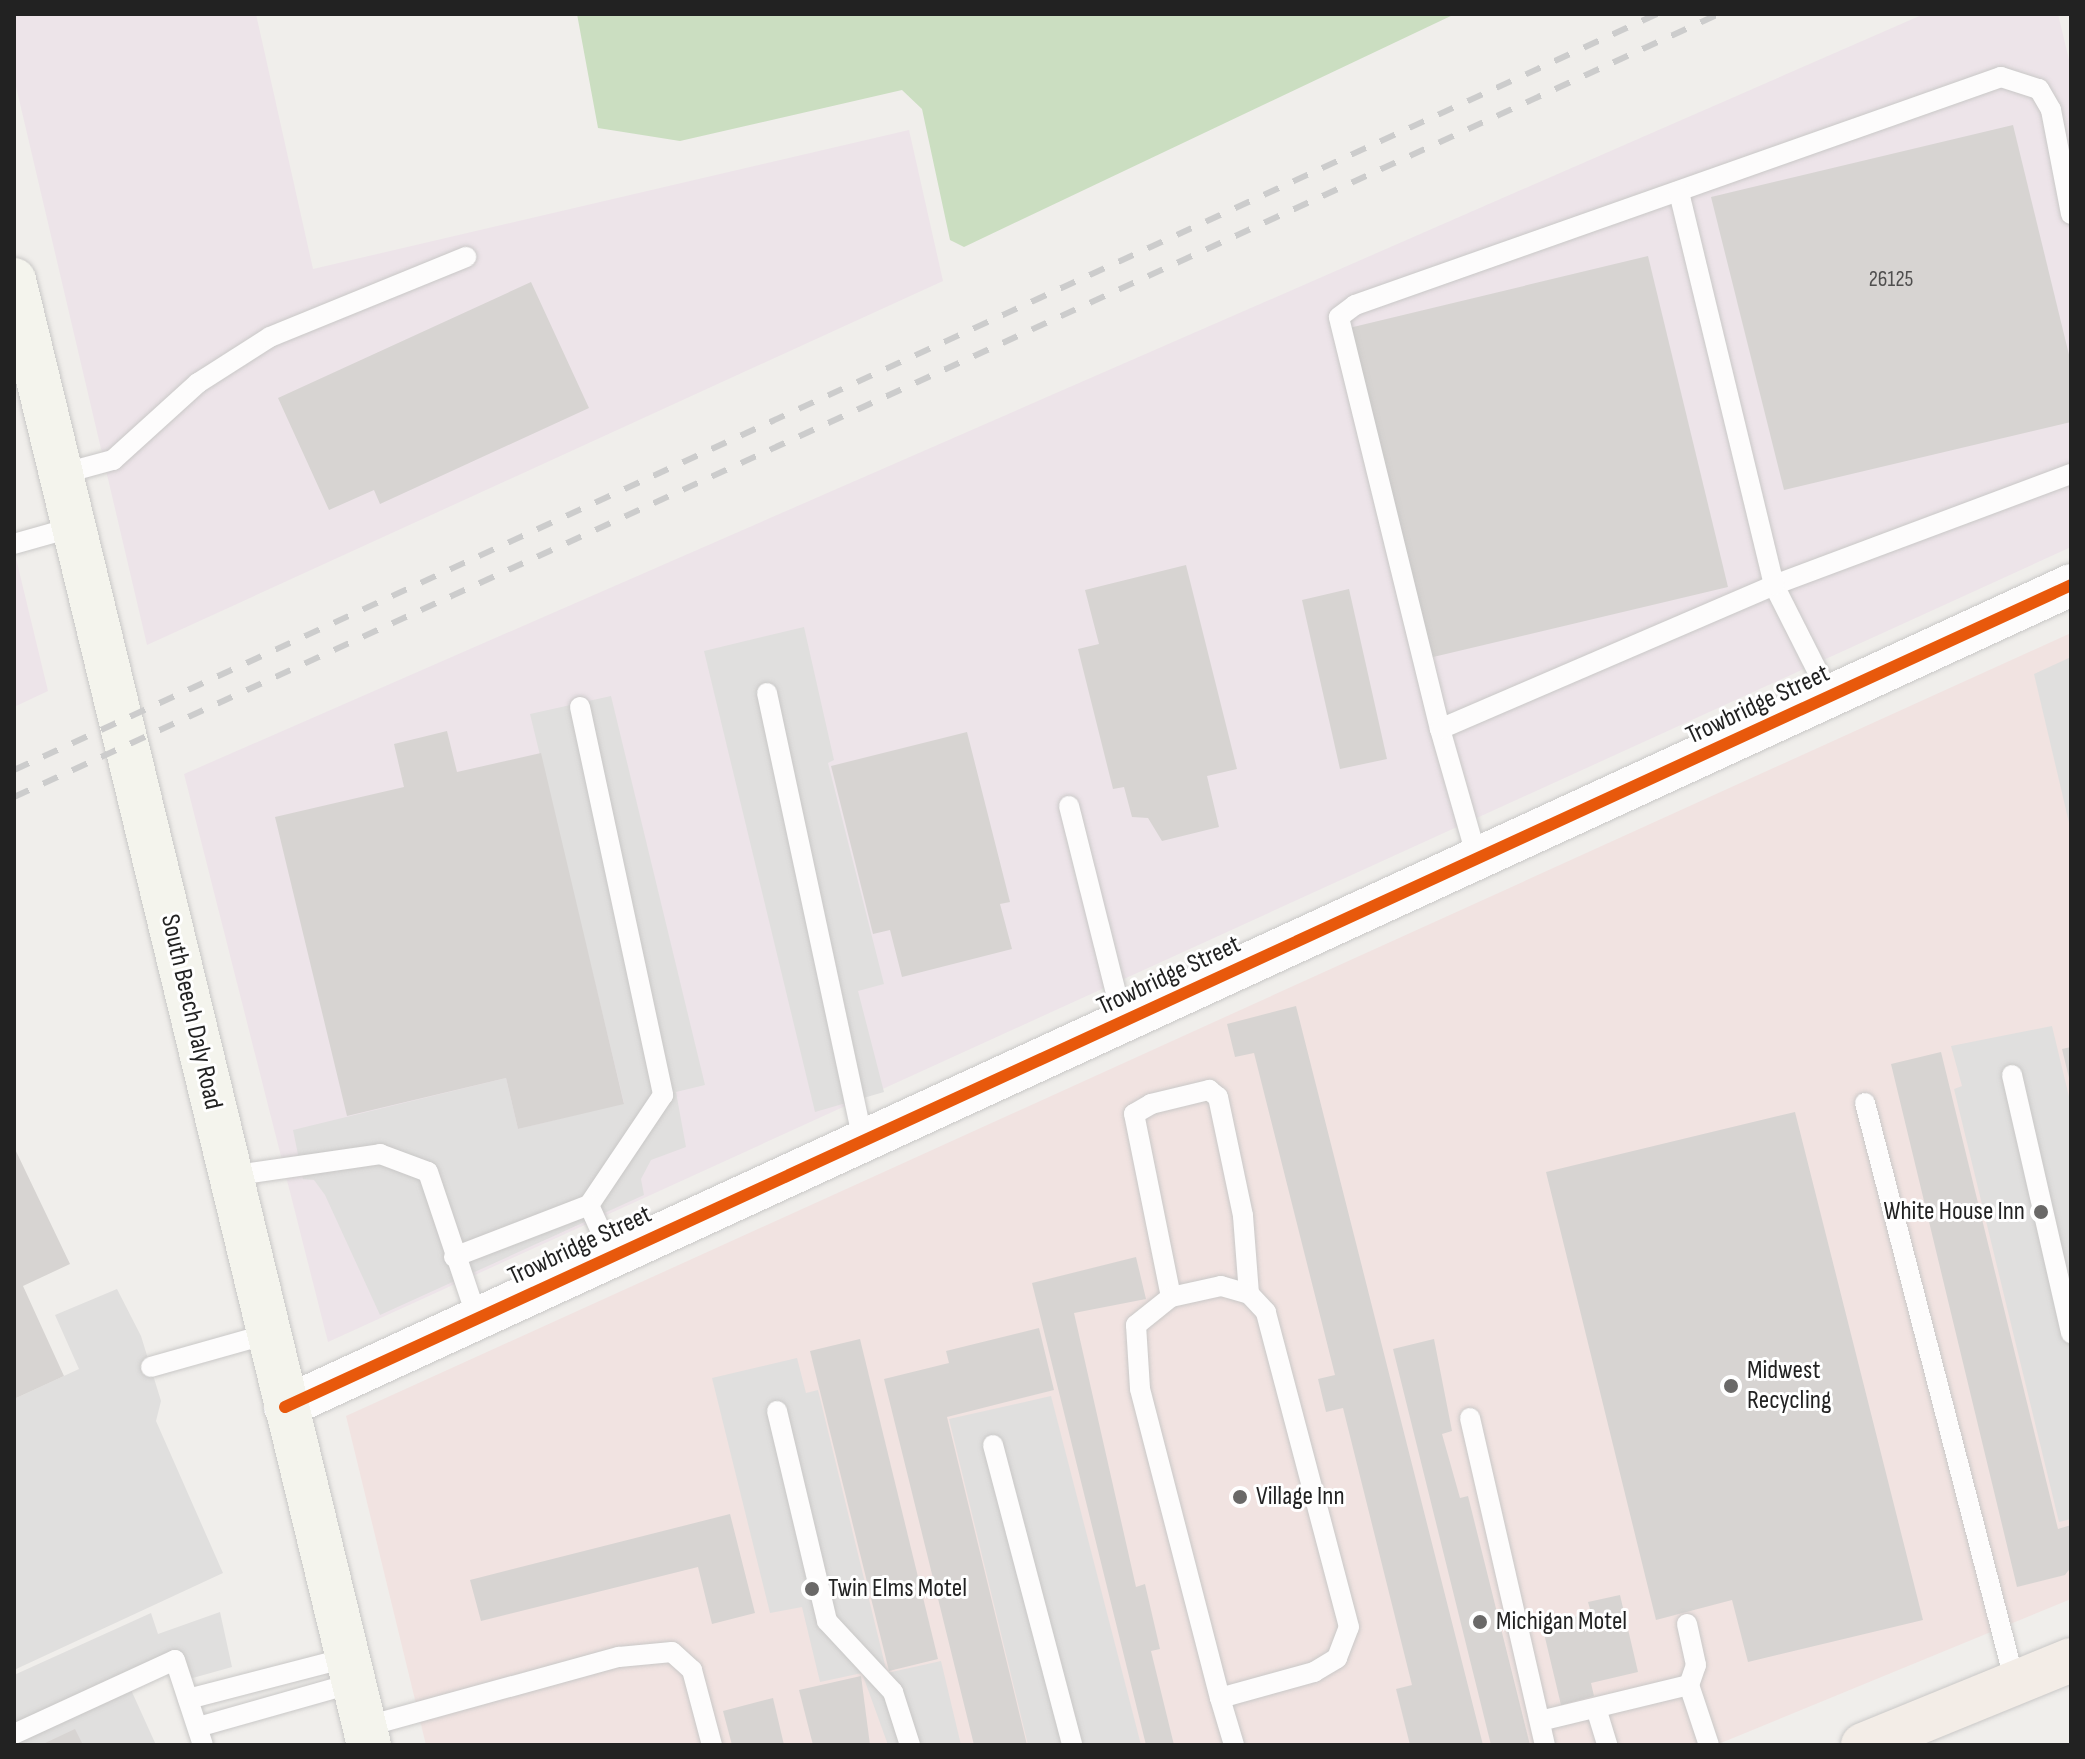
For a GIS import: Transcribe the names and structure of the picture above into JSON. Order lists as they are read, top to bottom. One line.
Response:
{"streets":{"main road":["South Beech Daly Road"],"street":["Trowbridge Street"]},"crossings":[["Trowbridge Street","South Beech Daly Road"]],"places":["White House Inn","Midwest Recycling","Village Inn","Twin Elms Motel","Michigan Motel"],"house_numbers":["26125"]}
